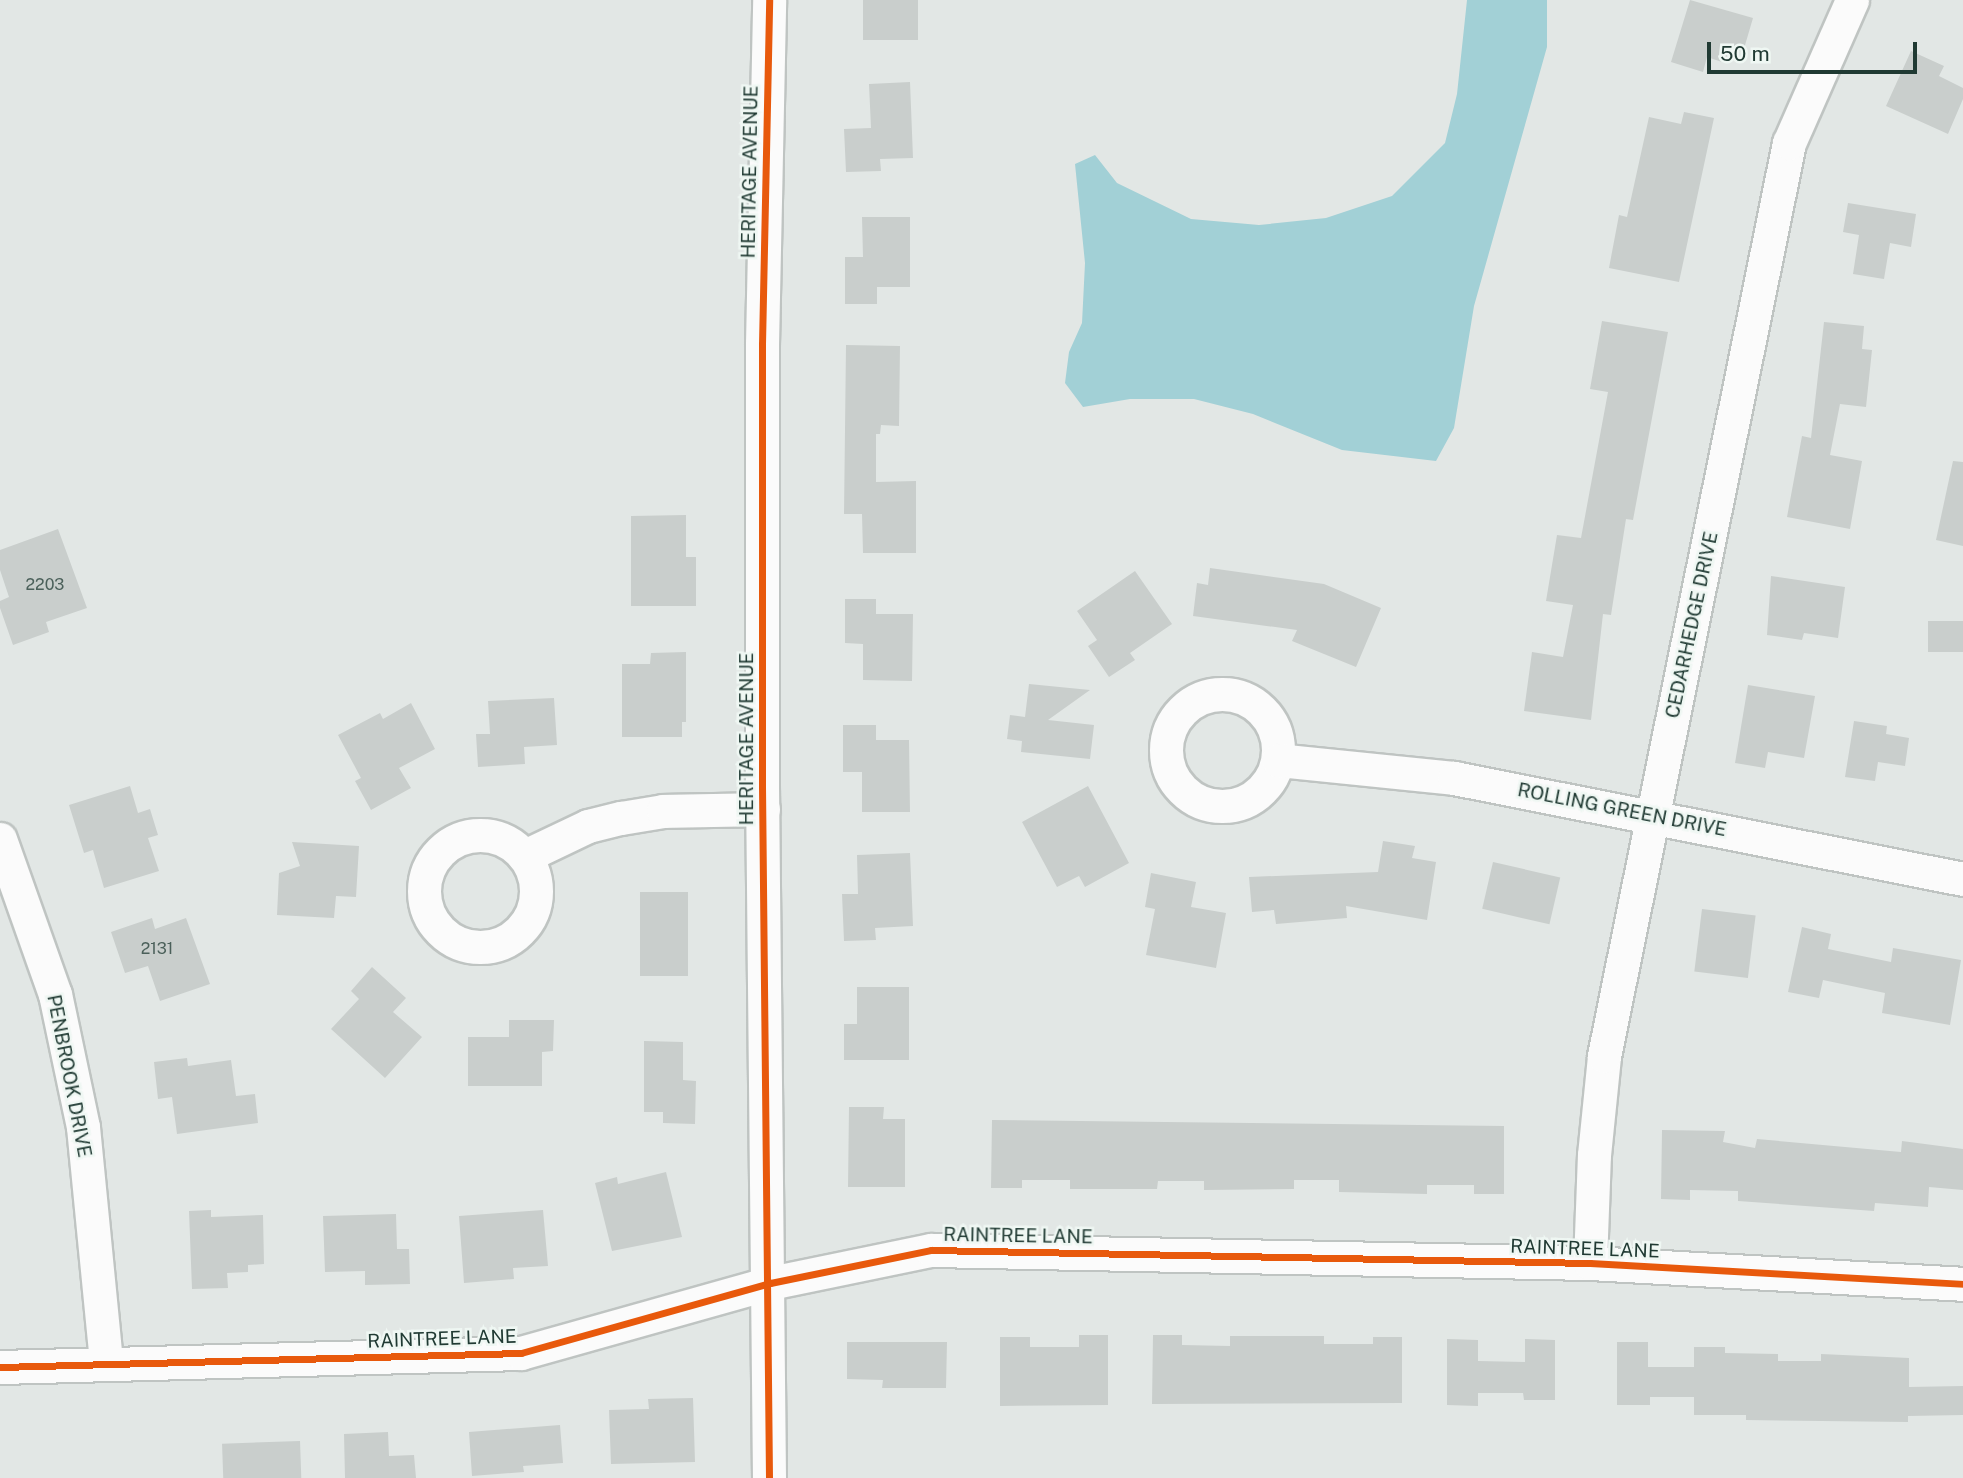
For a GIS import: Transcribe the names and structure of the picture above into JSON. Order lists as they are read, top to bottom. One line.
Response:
{"streets":{"street":["HERITAGE AVENUE","CEDARHEDGE DRIVE","ROLLING GREEN DRIVE","PENBROOK DRIVE","RAINTREE LANE"]},"crossings":[["HERITAGE AVENUE","RAINTREE LANE"],["CEDARHEDGE DRIVE","ROLLING GREEN DRIVE"],["CEDARHEDGE DRIVE","RAINTREE LANE"],["PENBROOK DRIVE","RAINTREE LANE"]],"house_numbers":["2203","2131"],"scale_bar":"50 m"}
